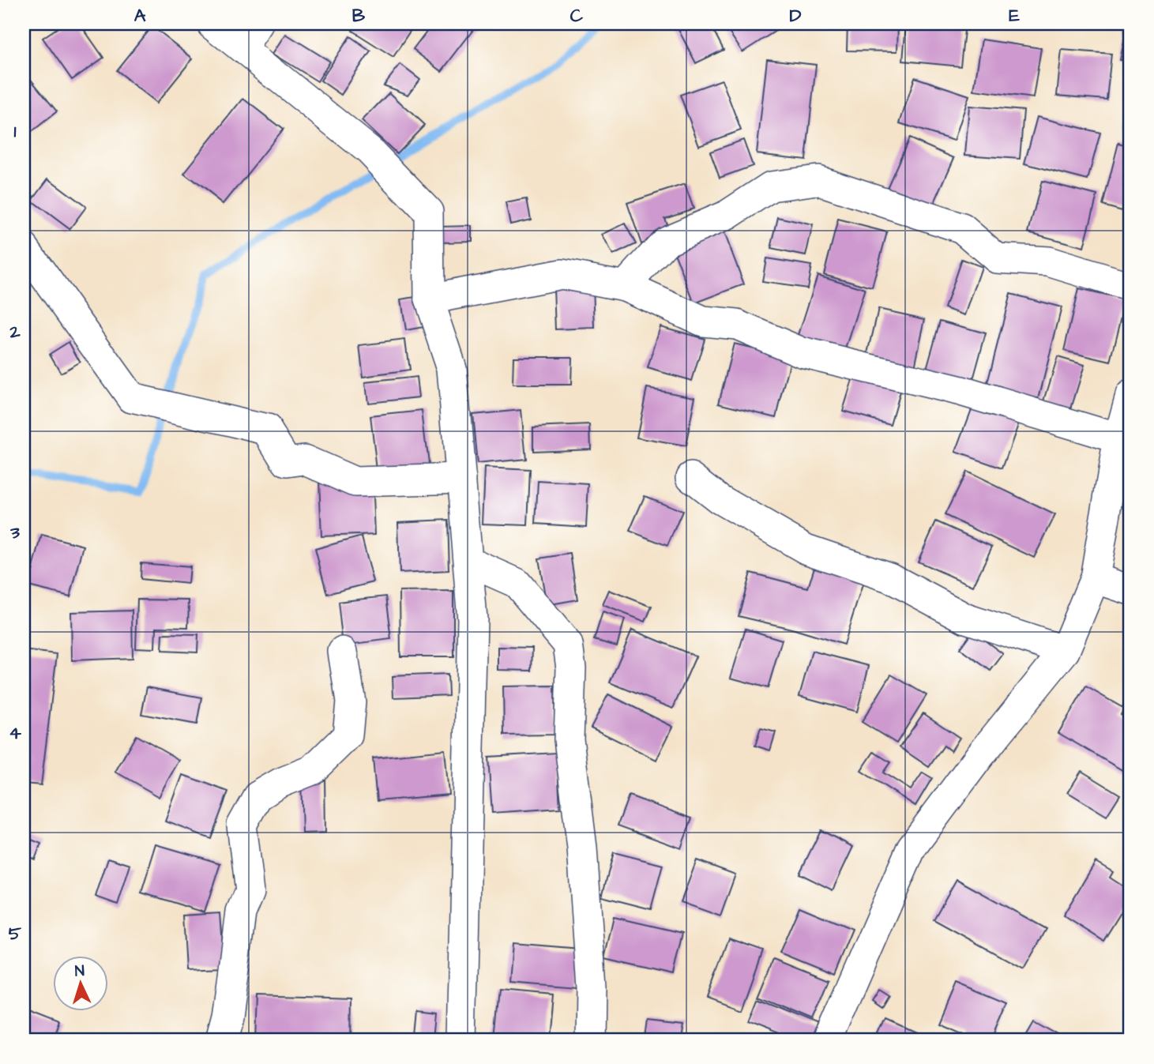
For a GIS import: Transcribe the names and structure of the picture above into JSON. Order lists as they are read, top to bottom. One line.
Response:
{"north":"top","grid":{"columns":["A","B","C","D","E"],"rows":["1","2","3","4","5"]}}
